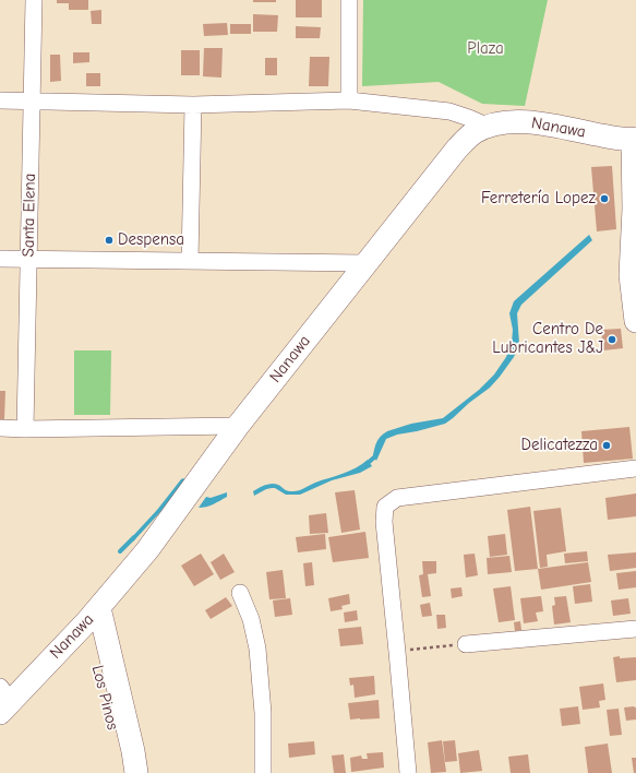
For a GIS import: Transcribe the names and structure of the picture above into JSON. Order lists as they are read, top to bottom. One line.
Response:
{"streets":{"main road":["Nanawa","Los Pinos"],"street":["Santa Elena"]},"crossings":[["Nanawa","Los Pinos"]],"parks":["Plaza"],"places":["Ferretería Lopez","Despensa","Centro De Lubricantes J&J","Delicatezza"]}
